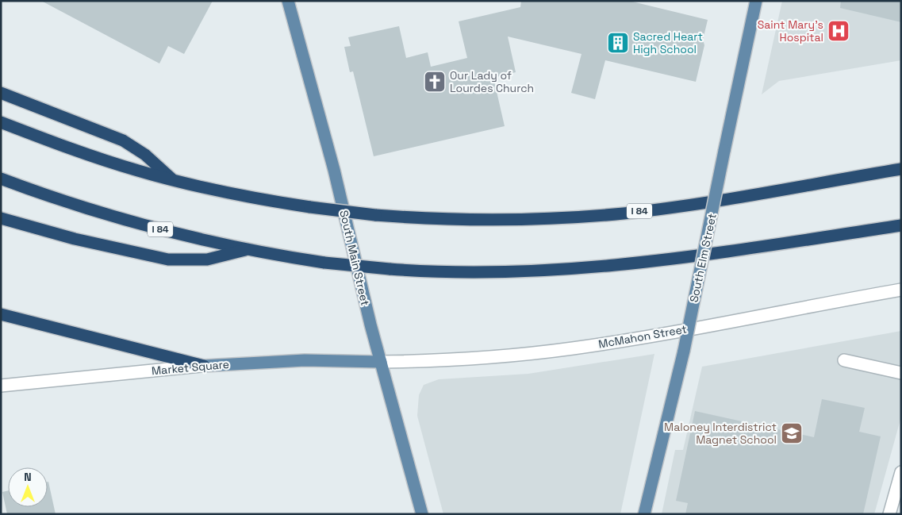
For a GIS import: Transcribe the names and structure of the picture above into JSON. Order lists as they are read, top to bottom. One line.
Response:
{"streets":{"highway":["I 84"],"main road":["South Main Street","South Elm Street","Market Square"],"street":["McMahon Street"]},"crossings":[["South Main Street","McMahon Street"],["South Main Street","Market Square"],["McMahon Street","Market Square"]],"places":{"hospital":["Saint Mary's Hospital"],"building":["Sacred Heart High School"],"church":["Our Lady of Lourdes Church"],"school or university":["Maloney Interdistrict Magnet School"]},"north":"top"}
